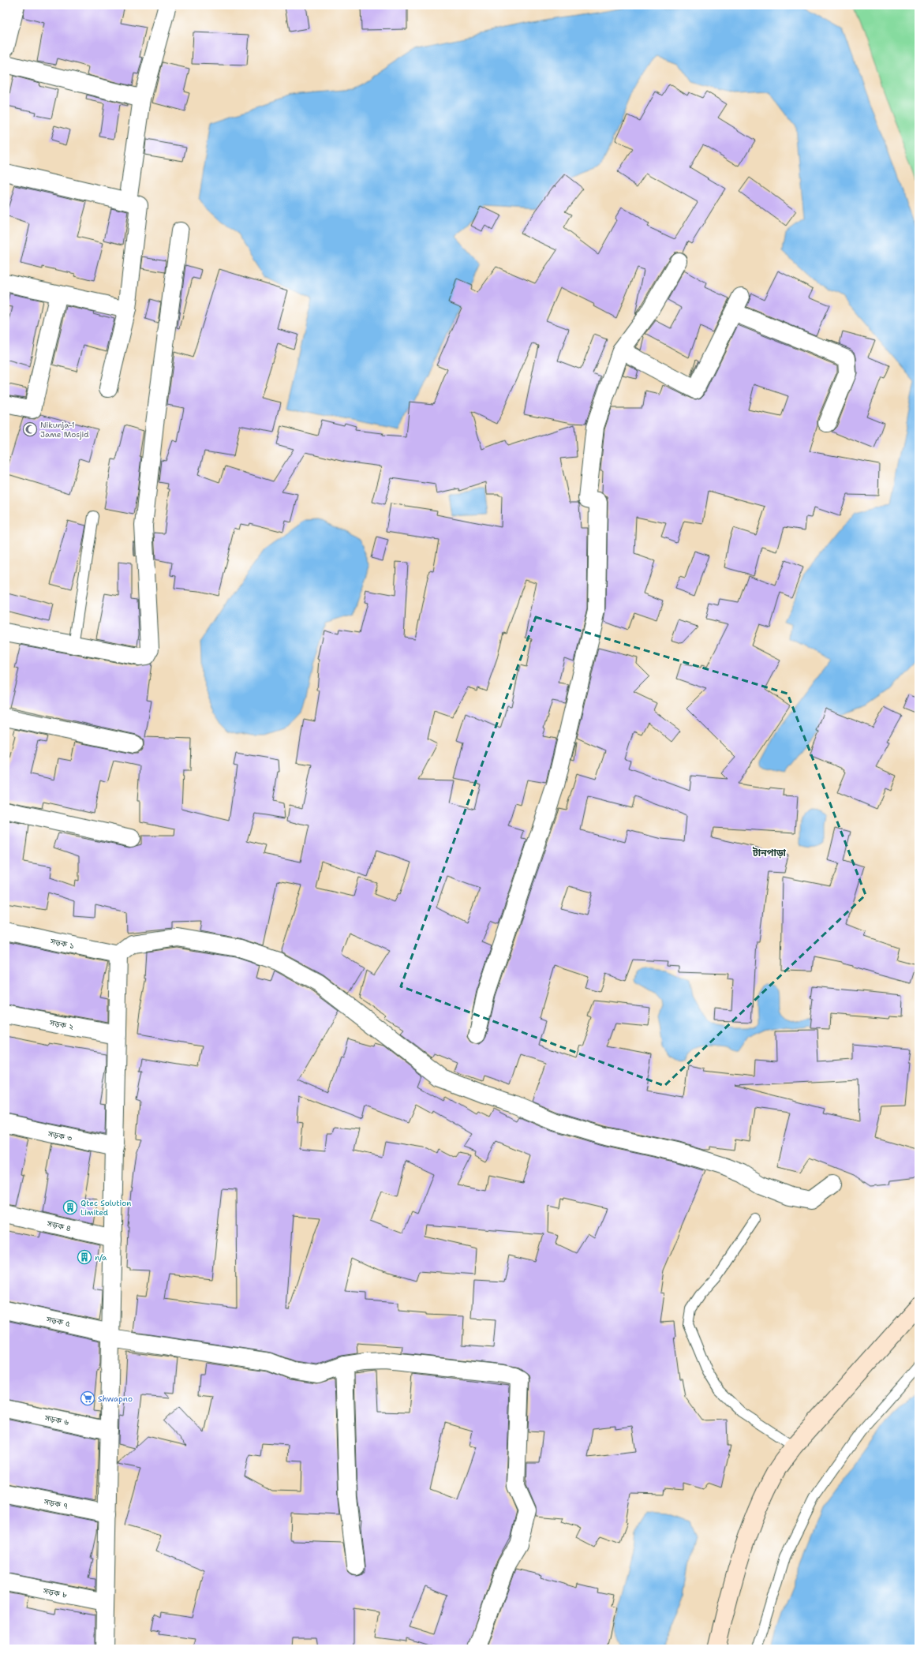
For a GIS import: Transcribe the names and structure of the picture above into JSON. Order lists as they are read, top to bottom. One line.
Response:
{"streets":{"street":["সড়ক ১","সড়ক ২","সড়ক ৩","সড়ক ৪","সড়ক ৫","সড়ক ৬","সড়ক ৭","সড়ক ৮"]},"districts":["টানপাড়া"],"places":{"mosque":["Nikunja-1 Jame Mosjid"],"building":["Qtec Solution Limited","n/a"],"supermarket":["Shwapno"]}}
